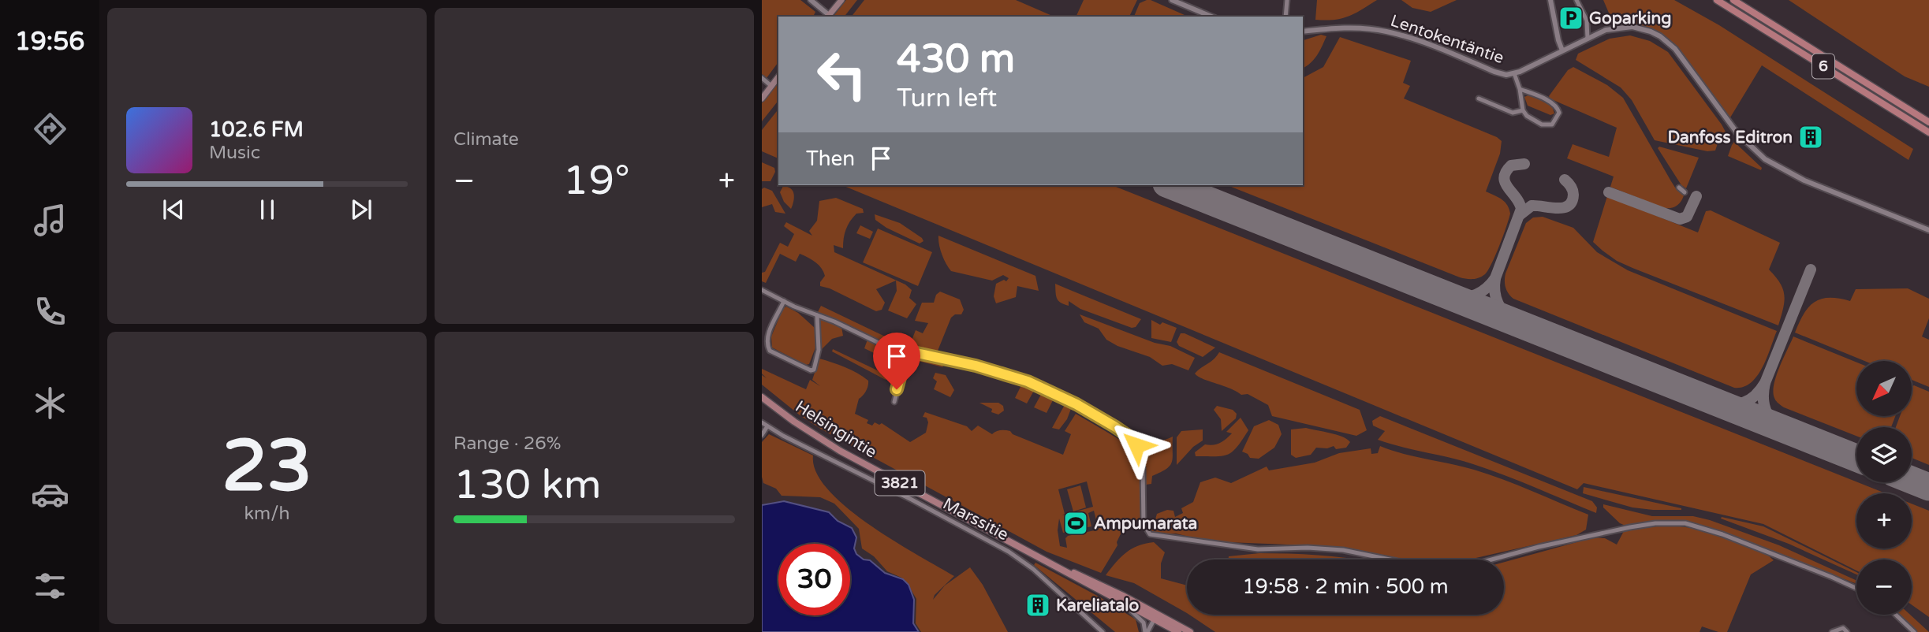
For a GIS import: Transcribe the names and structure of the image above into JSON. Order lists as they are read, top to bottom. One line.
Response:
{"streets":{"highway":["6"],"main road":["Helsingintie","3821"],"street":["Lentokentäntie","Marssitie"]},"places":{"parking":["Goparking"],"building":["Danfoss Editron","Kareliatalo"],"sports":["Ampumarata"]},"north":"bottom left","page":{"tabs":"19:56","tile":["Climate",["23","km/h"],["Range · 26%","130 km"]],"turn":["430 m","Turn left"],"song":["102.6 FM","Music"],"then":"Then","heat":["−","19°","+"],"map_buttons":["+","−"],"limit":"30","trip":"19:58 · 2 min · 500 m"}}
